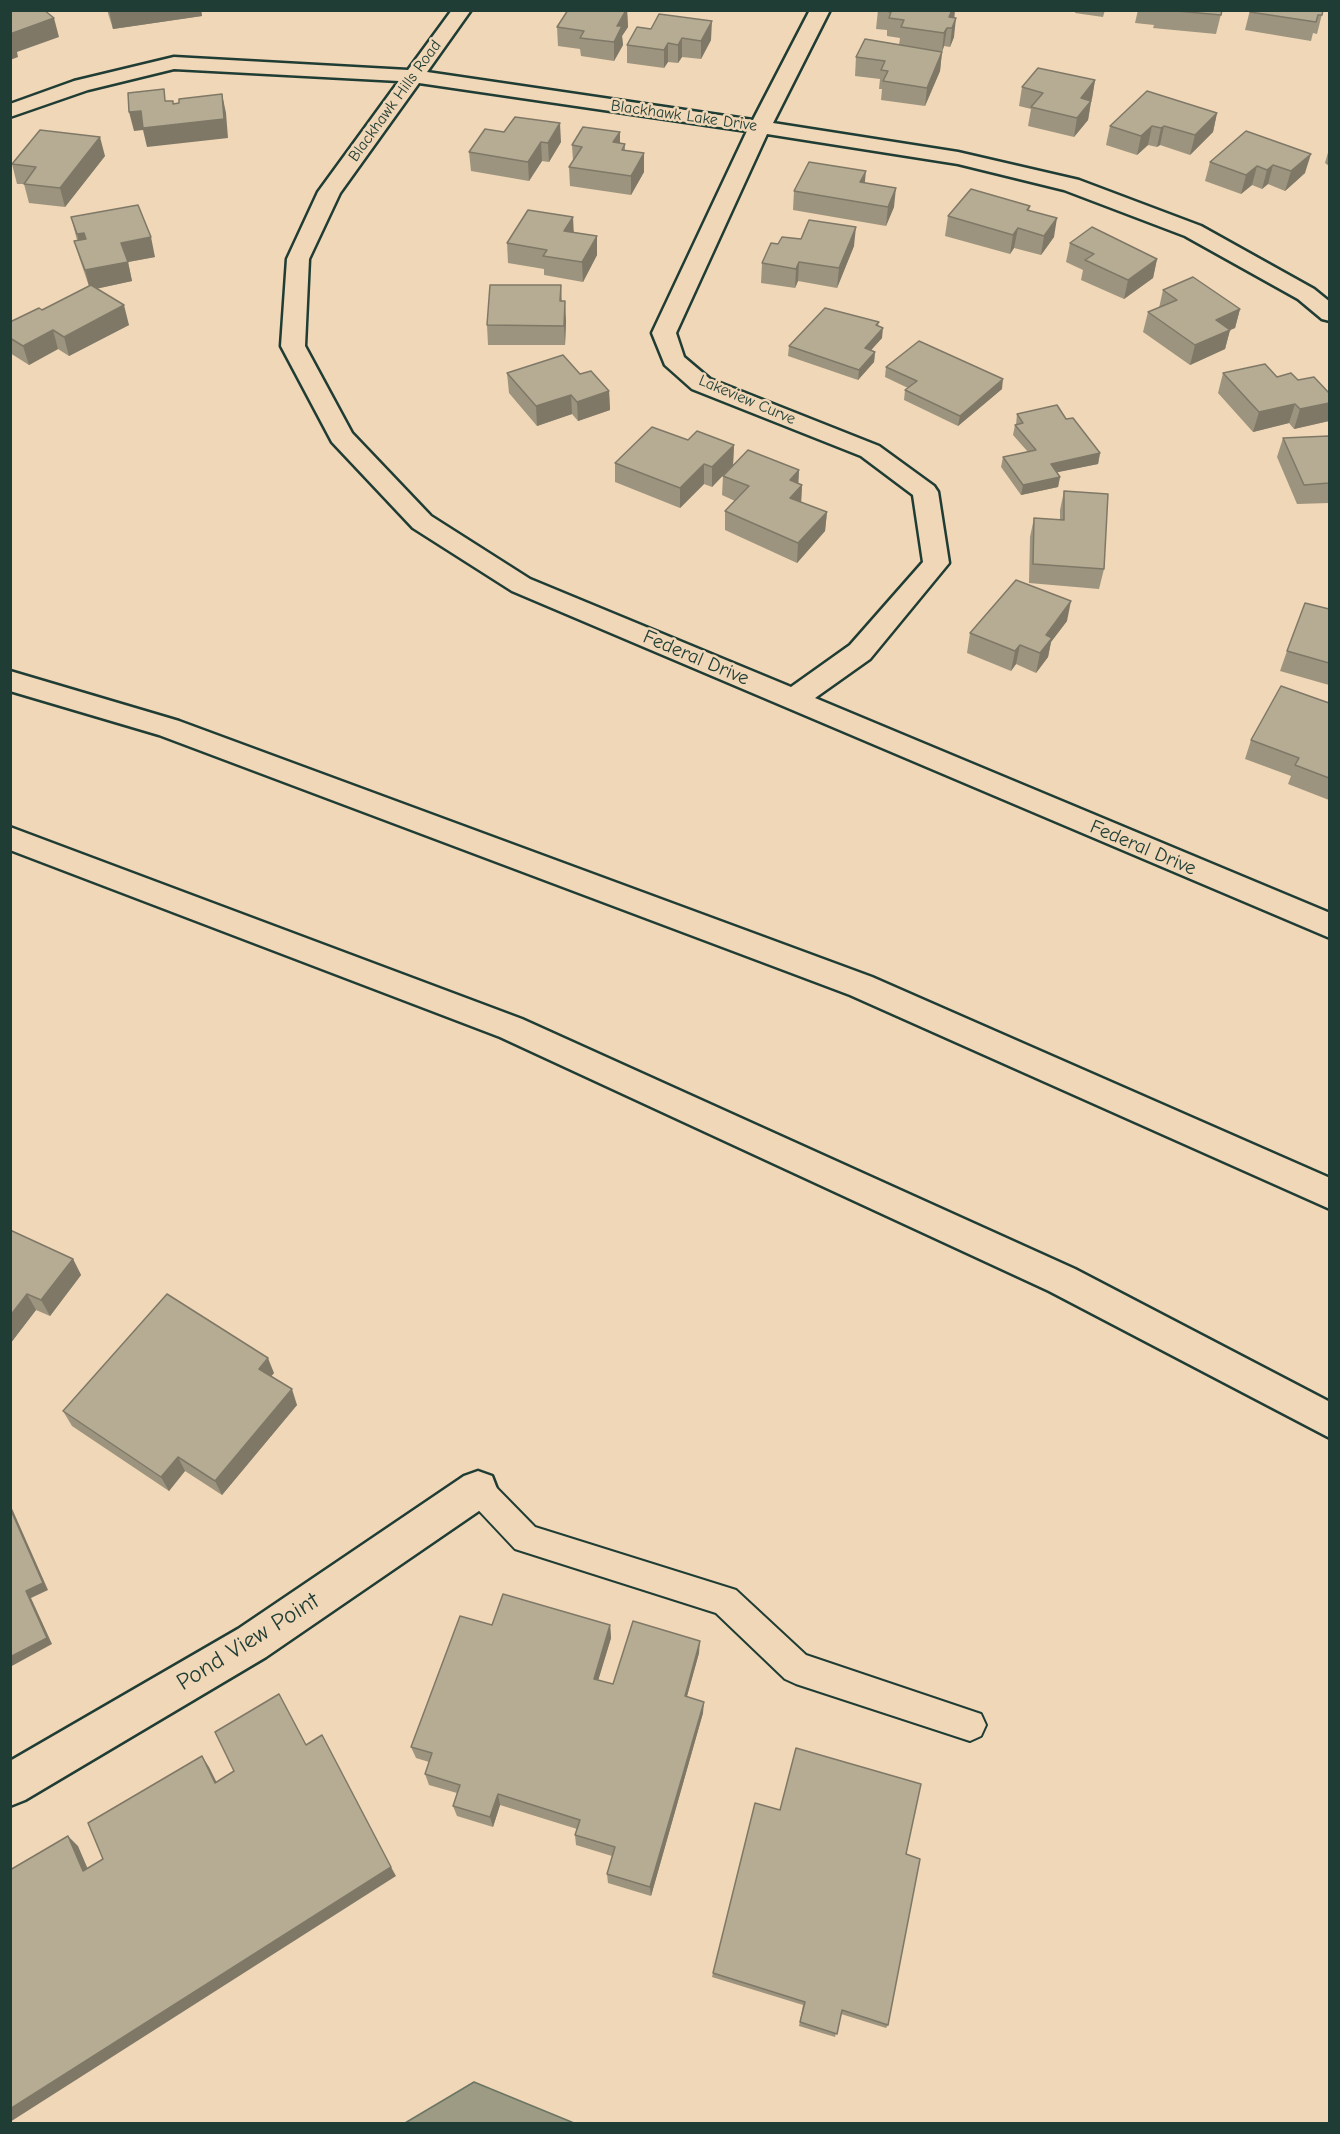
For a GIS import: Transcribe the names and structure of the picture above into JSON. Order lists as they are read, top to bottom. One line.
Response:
{"streets":{"main road":["Blackhawk Hills Road","Blackhawk Lake Drive","Lakeview Curve","Federal Drive","Pond View Point"]},"crossings":[["Blackhawk Hills Road","Blackhawk Lake Drive"],["Blackhawk Hills Road","Federal Drive"],["Blackhawk Lake Drive","Lakeview Curve"],["Lakeview Curve","Federal Drive"]]}
